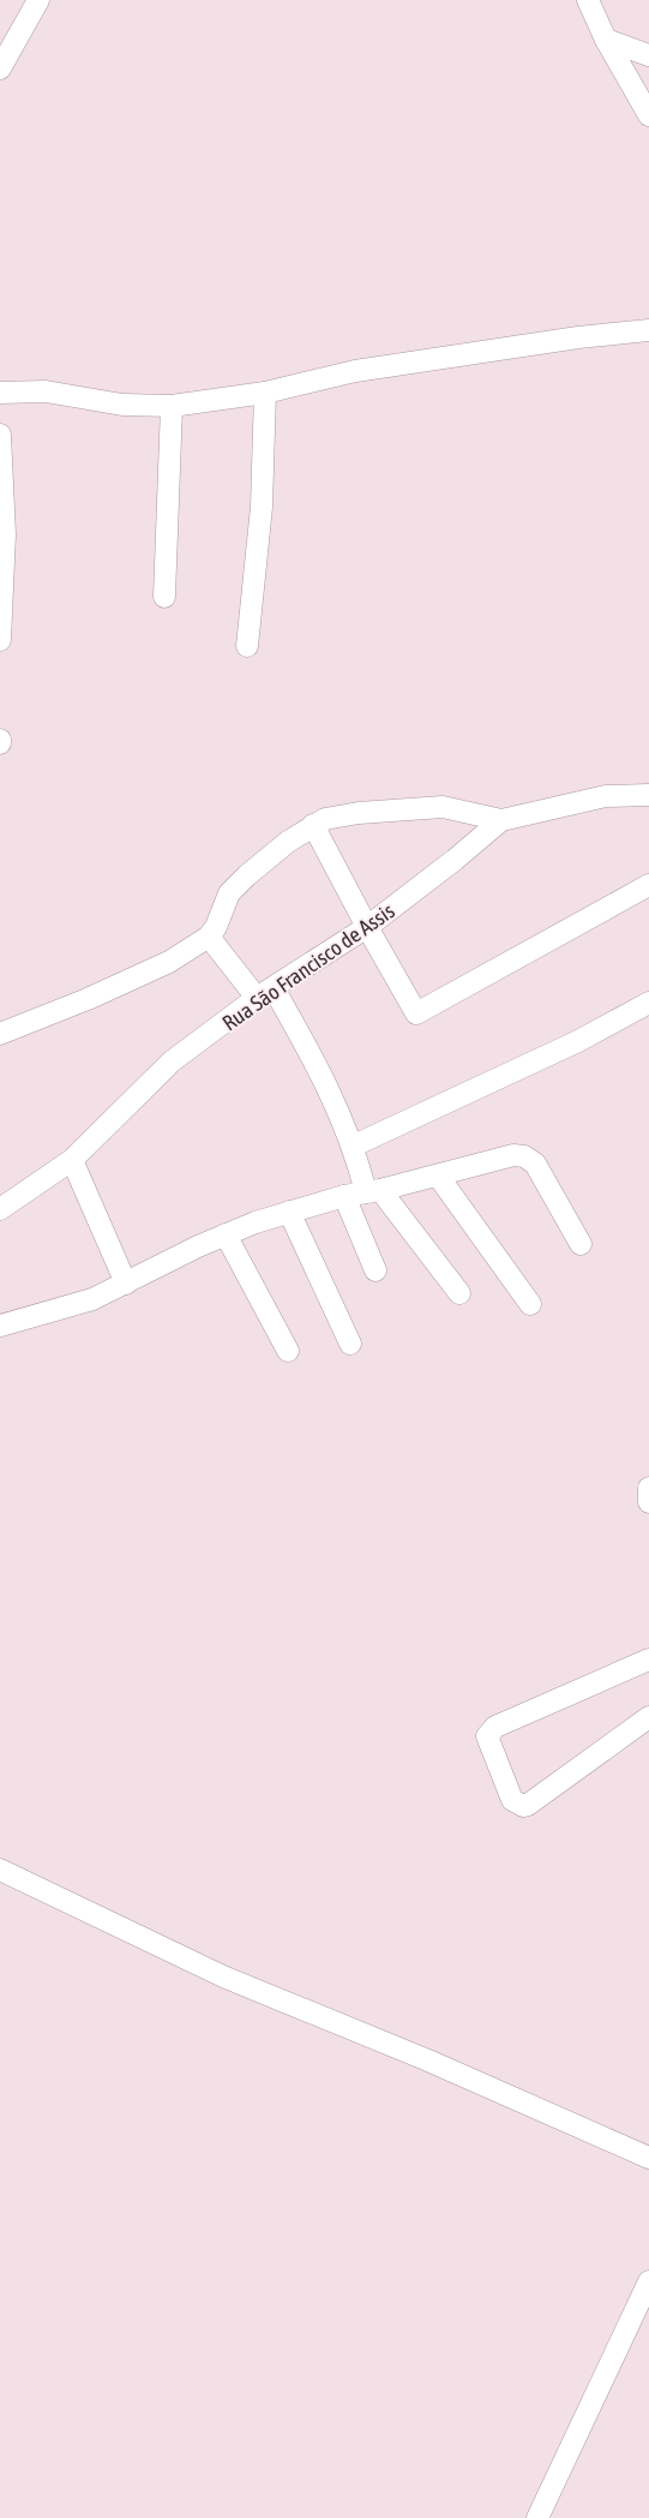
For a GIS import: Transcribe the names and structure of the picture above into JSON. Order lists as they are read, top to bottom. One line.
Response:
{"streets":{"street":["Rua São Francisco de Assis"]}}
